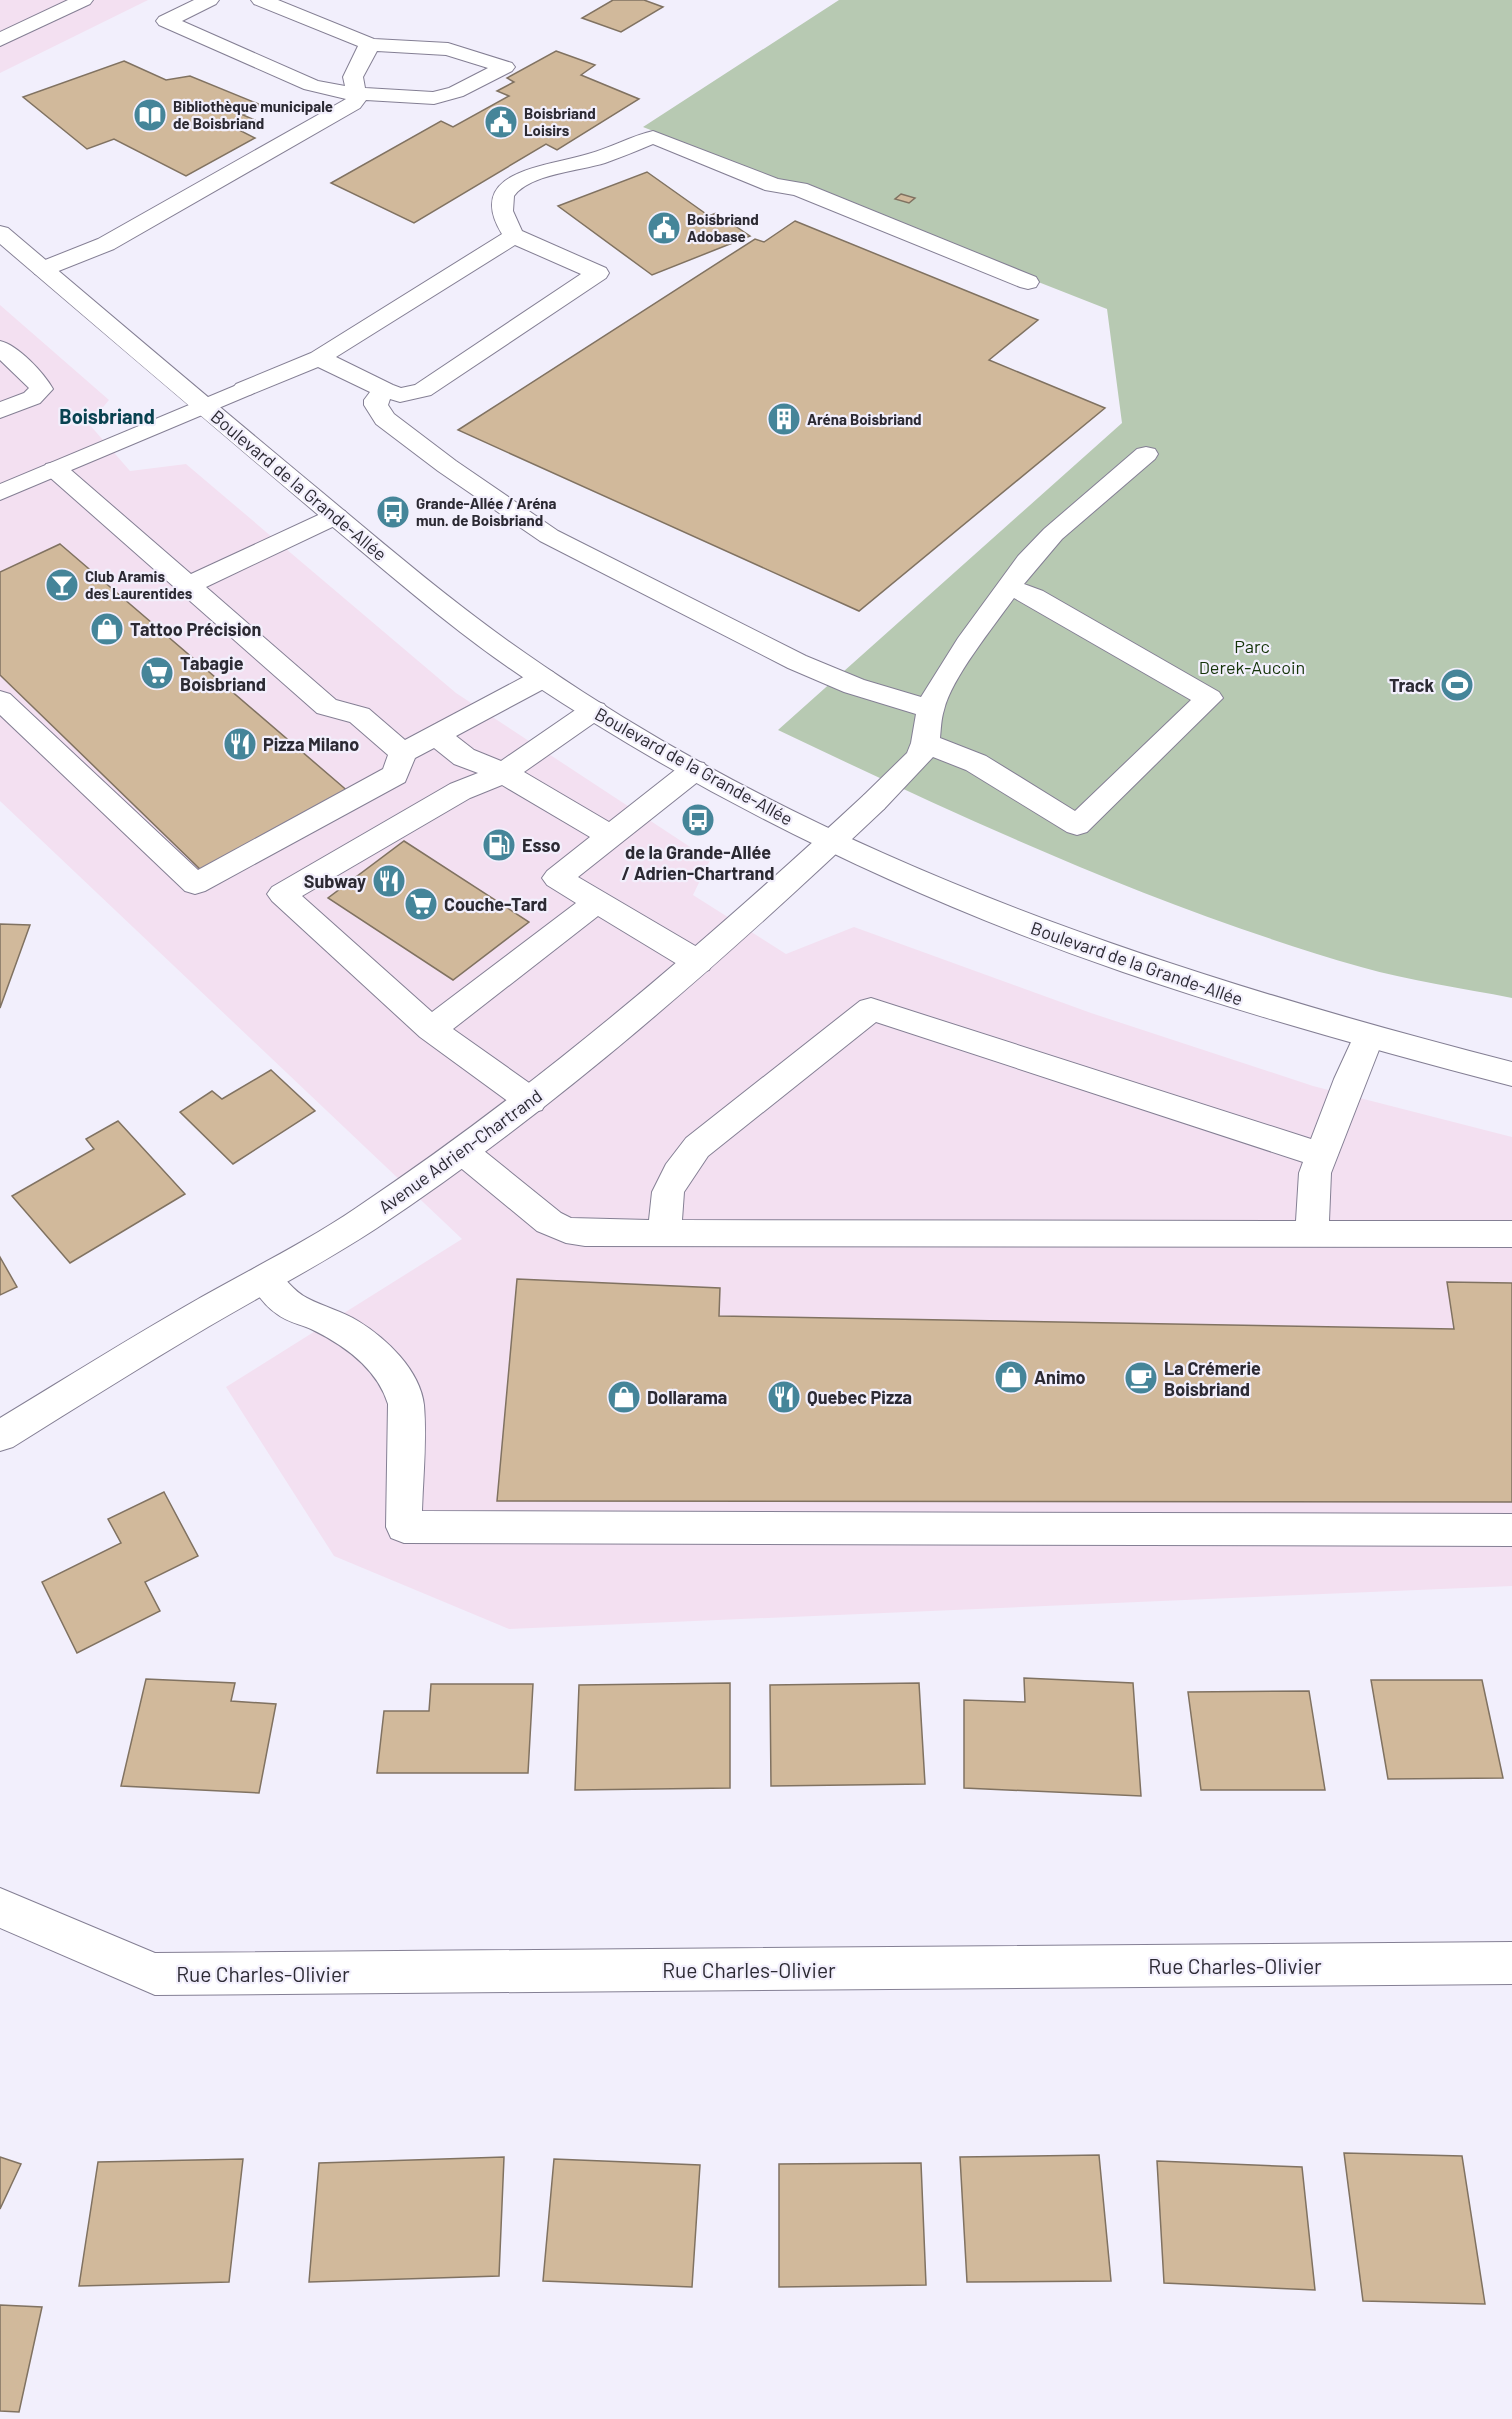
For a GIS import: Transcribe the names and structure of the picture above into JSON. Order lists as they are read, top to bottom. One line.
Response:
{"streets":{"street":["Boulevard de la Grande-Allée","Avenue Adrien-Chartrand","Rue Charles-Olivier"]},"crossings":[["Boulevard de la Grande-Allée","Avenue Adrien-Chartrand"]],"districts":["Boisbriand"],"parks":["Parc Derek-Aucoin"],"places":{"library":["Bibliothèque municipale de Boisbriand"],"public building":["Boisbriand Loisirs","Boisbriand Adobase"],"building":["Aréna Boisbriand"],"bus stop":["Grande-Allée / Aréna mun. de Boisbriand","de la Grande-Allée / Adrien-Chartrand"],"bar":["Club Aramis des Laurentides"],"shop":["Tattoo Précision","Animo","Dollarama"],"supermarket":["Tabagie Boisbriand","Couche-Tard"],"sports":["Track"],"restaurant":["Pizza Milano","Subway","Quebec Pizza"],"fuel station":["Esso"],"cafe":["La Crémerie Boisbriand"]}}
